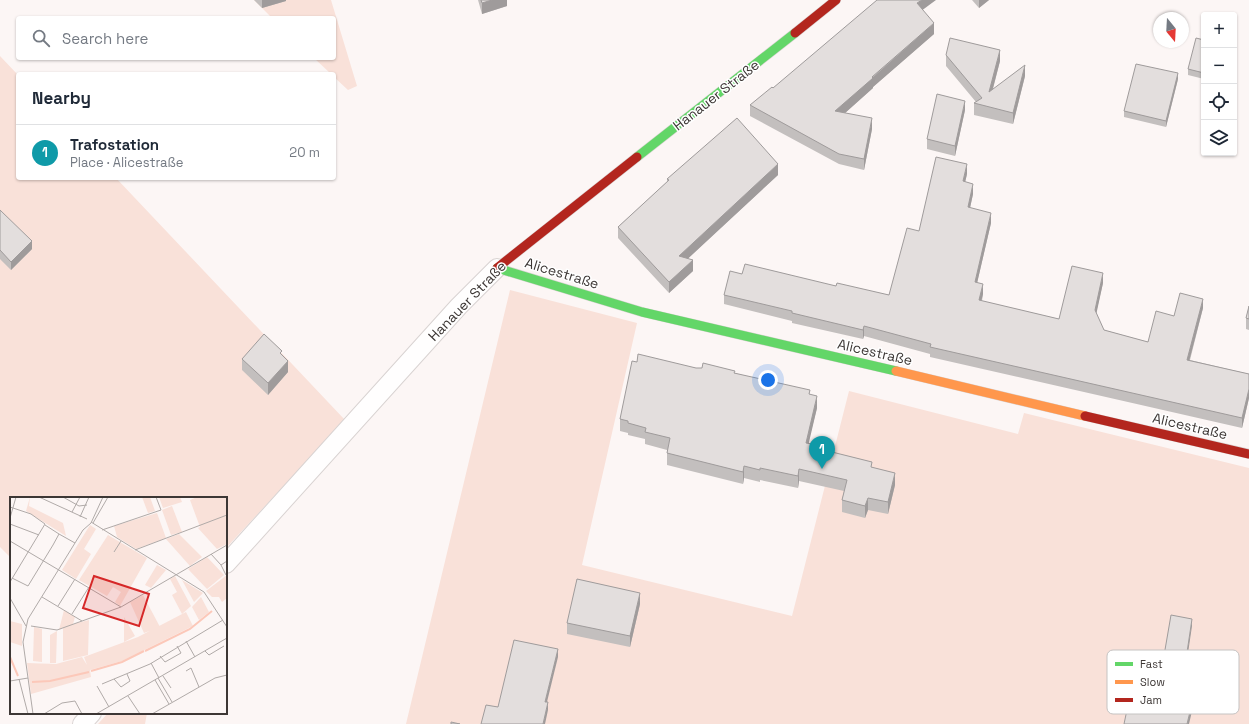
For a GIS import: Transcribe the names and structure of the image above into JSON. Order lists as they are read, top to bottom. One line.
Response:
{"streets":{"street":["Hanauer Straße","Alicestraße"]},"crossings":[["Hanauer Straße","Alicestraße"]],"legend":["Fast","Slow","Jam"],"north":"bottom","page":{"map_buttons":["+","−"],"search":"Search here","heading":"Nearby","list":[{"mark":"1","name":"Trafostation","note":"Place · Alicestraße","value":"20 m"}],"pins":"1"}}
